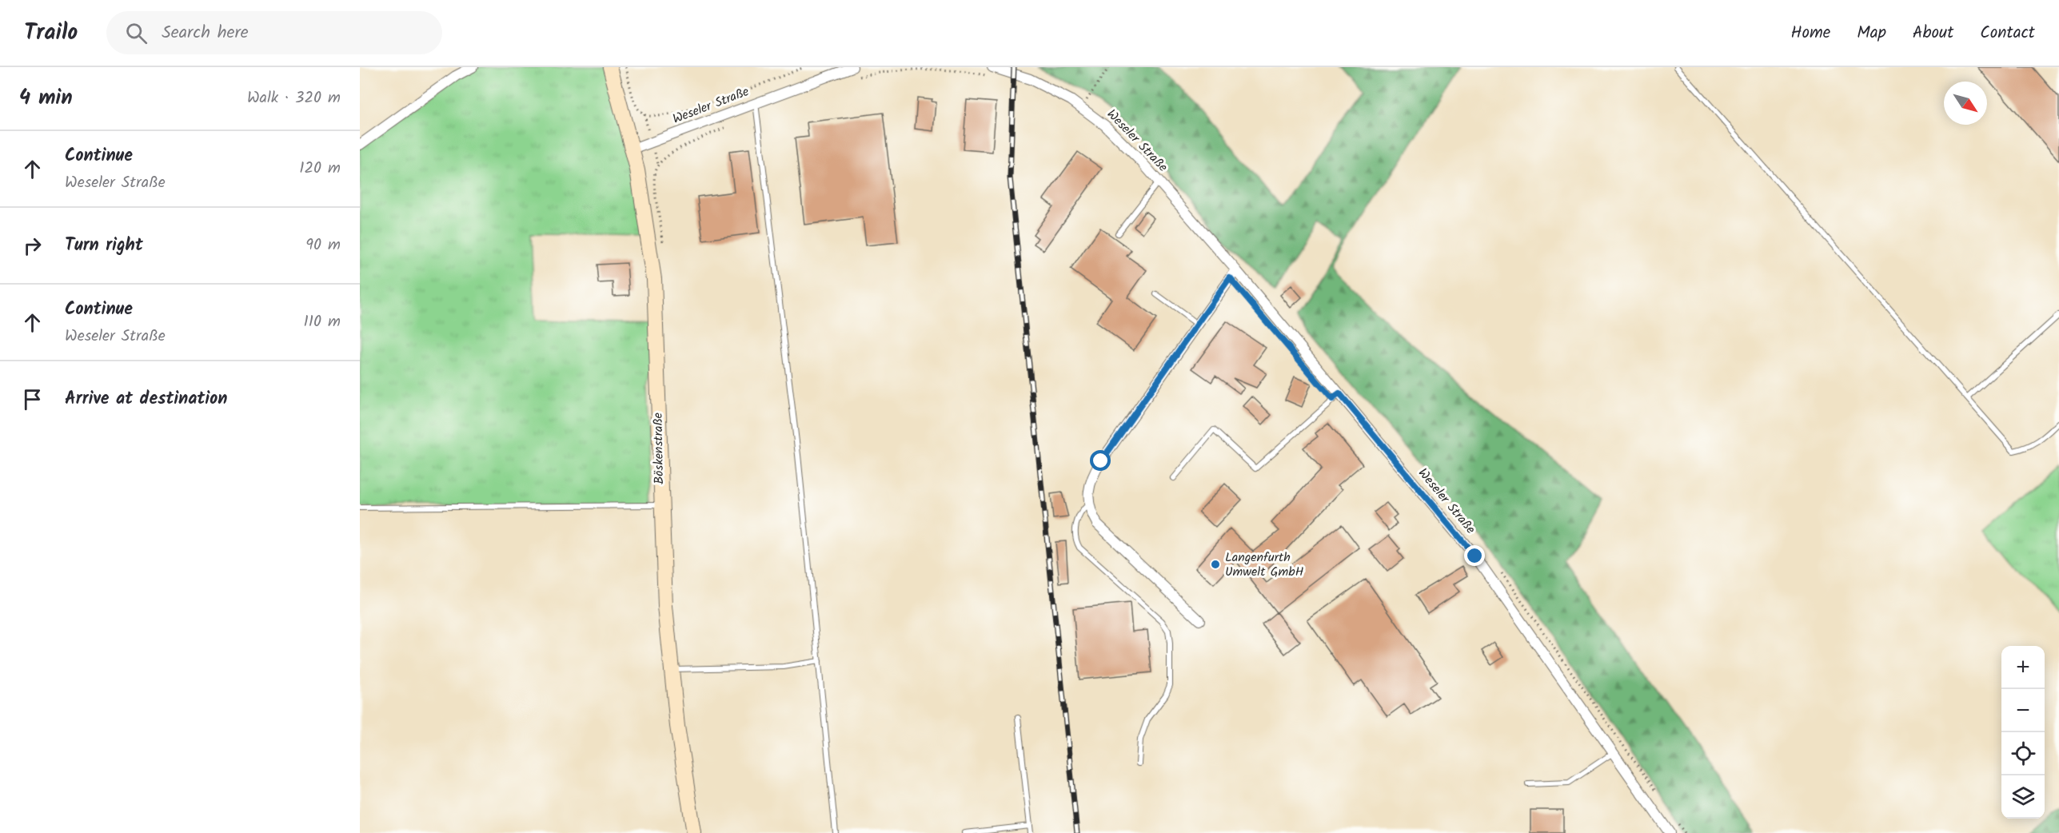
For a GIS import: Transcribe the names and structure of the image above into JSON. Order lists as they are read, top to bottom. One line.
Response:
{"streets":{"main road":["Böskenstraße"],"street":["Weseler Straße"]},"crossings":[["Weseler Straße","Böskenstraße"]],"places":["Langenfurth Umwelt GmbH"],"north":"bottom right","page":{"header":"Trailo","search":"Search here","nav":["Home","Map","About","Contact"],"heading":["4 min","Walk · 320 m"],"list":[["Continue","Weseler Straße","120 m"],["Turn right","90 m"],["Continue","Weseler Straße","110 m"],"Arrive at destination"],"map_buttons":["+","−"]}}
